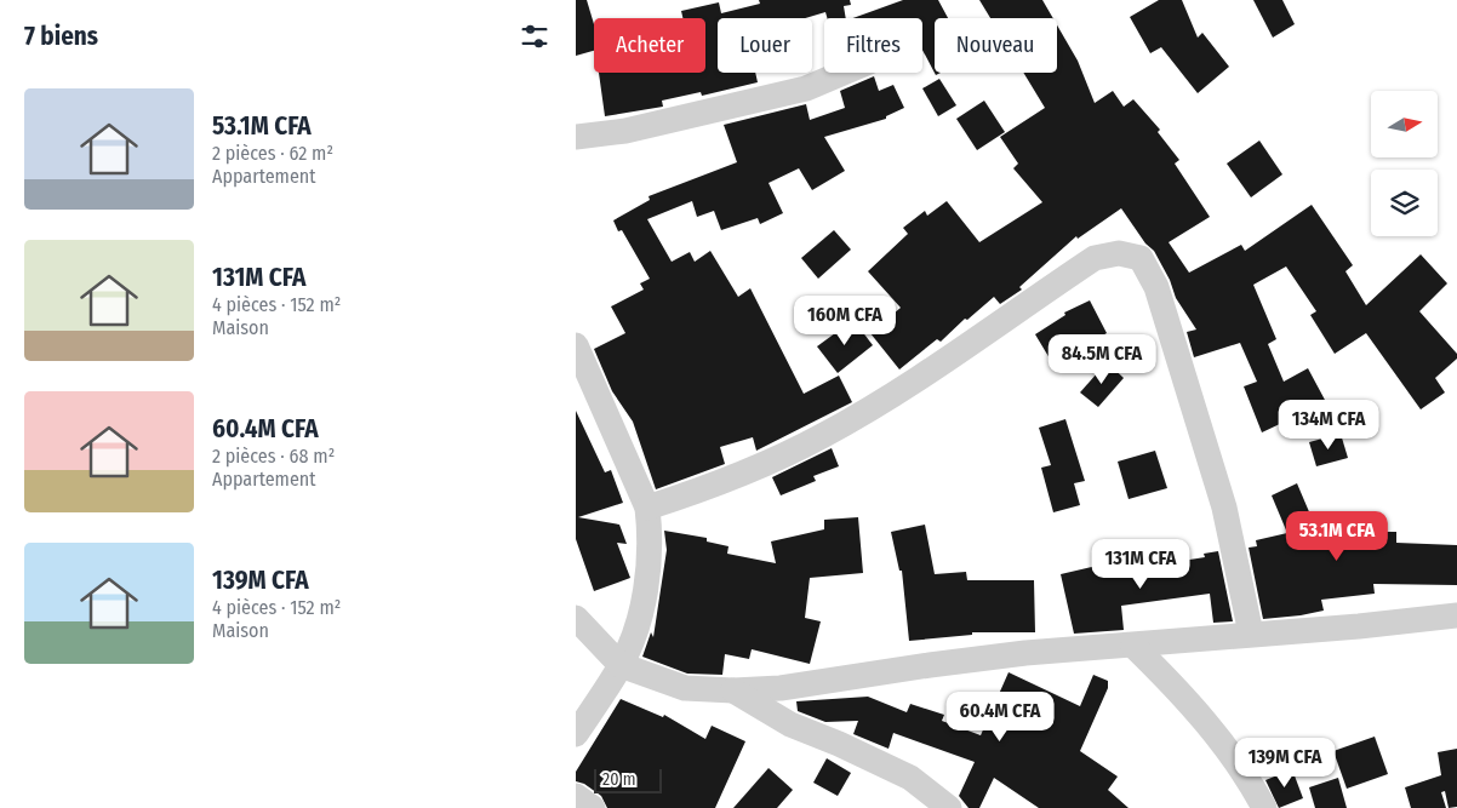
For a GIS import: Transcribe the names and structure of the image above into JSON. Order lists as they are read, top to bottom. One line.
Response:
{"scale_bar":"20 m","north":"right","page":{"heading":"7 biens","chip":["Acheter","Louer","Filtres","Nouveau"],"list":[{"name":"53.1M CFA","note":"2 pièces · 62 m² · Appartement"},{"name":"131M CFA","note":"4 pièces · 152 m² · Maison"},{"name":"60.4M CFA","note":"2 pièces · 68 m² · Appartement"},{"name":"139M CFA","note":"4 pièces · 152 m² · Maison"}],"price":["160M CFA","84.5M CFA","134M CFA","53.1M CFA","131M CFA","60.4M CFA","139M CFA"],"scale":"20 m"}}
